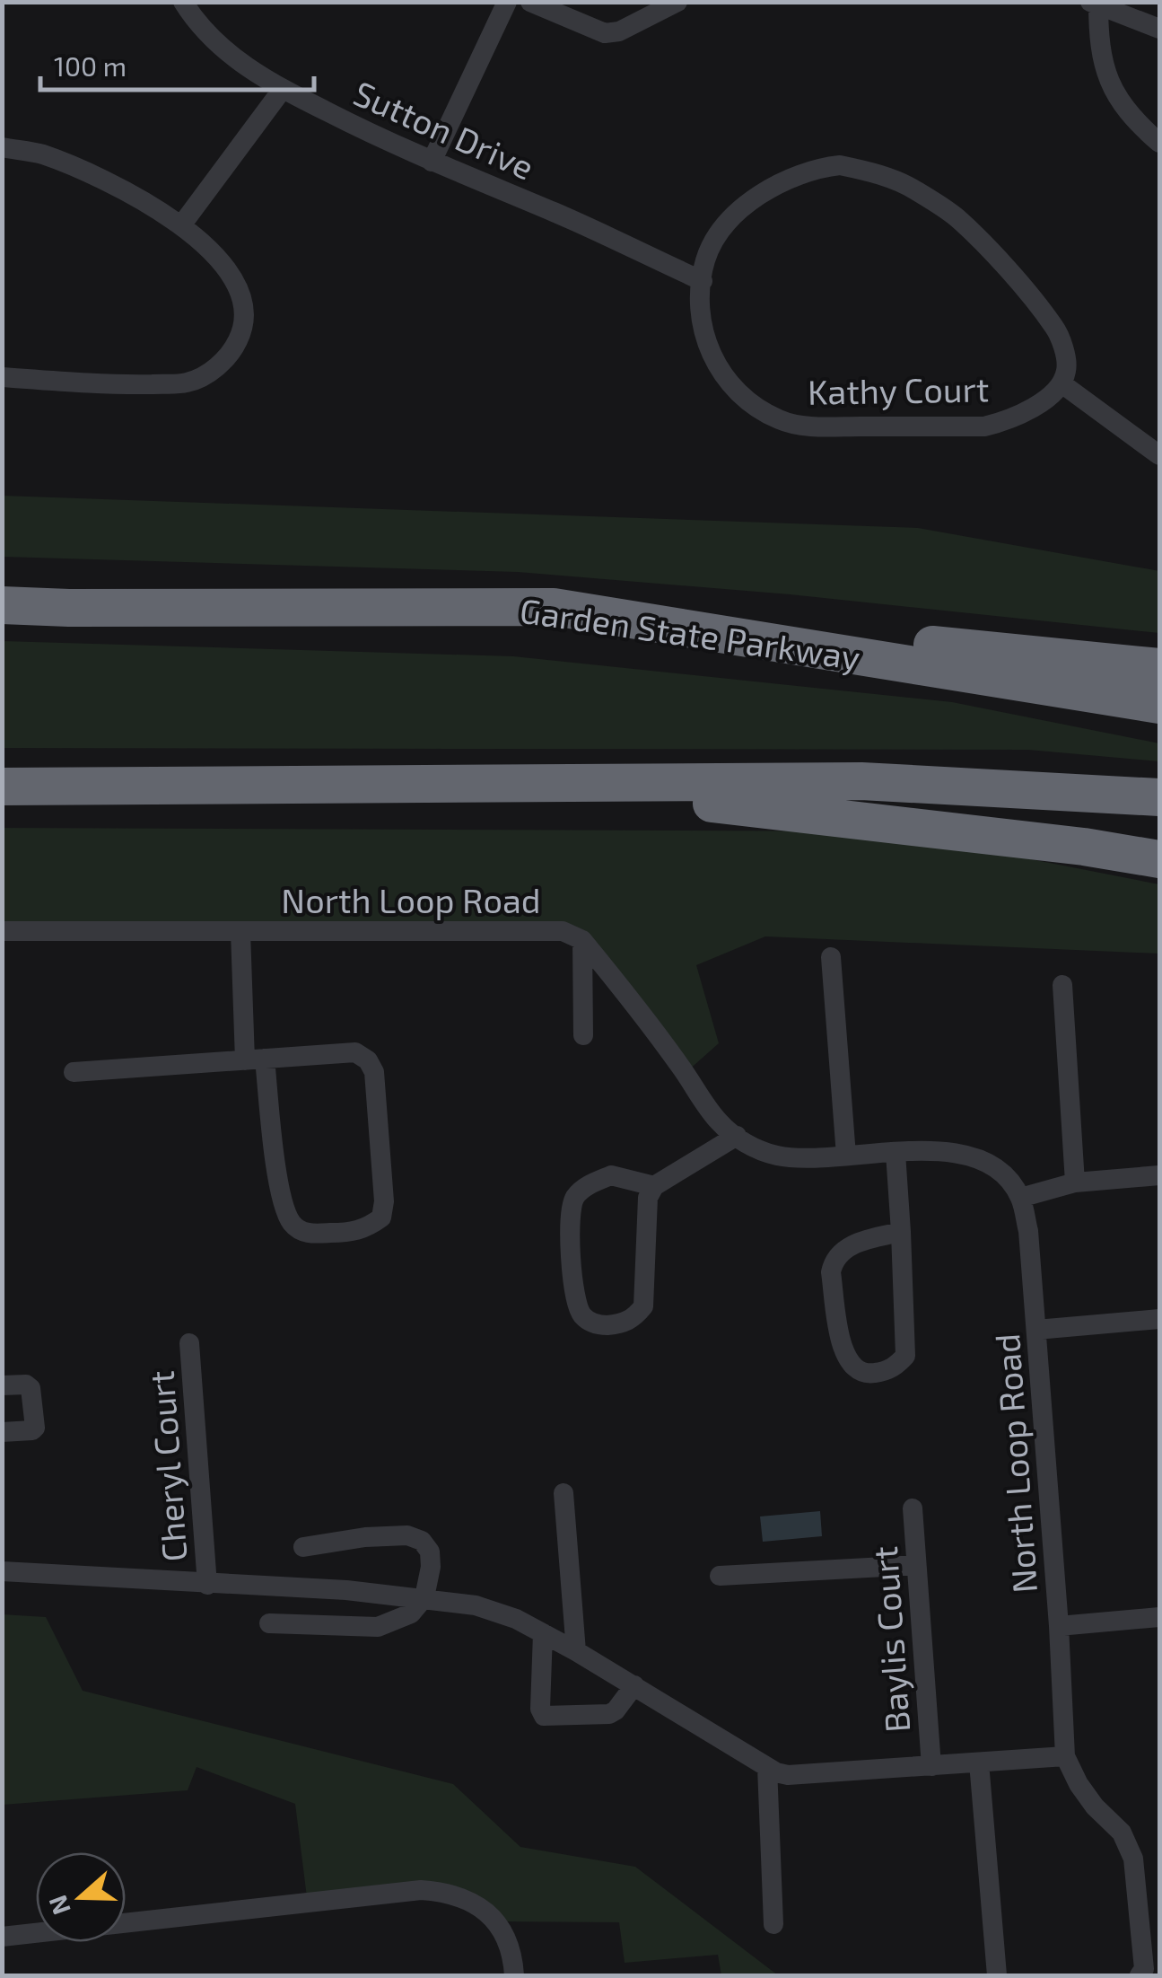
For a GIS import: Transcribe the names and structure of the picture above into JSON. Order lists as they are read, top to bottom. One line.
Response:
{"streets":{"highway":["Garden State Parkway"],"street":["Sutton Drive","Kathy Court","North Loop Road","Cheryl Court","Baylis Court"]},"crossings":[["Sutton Drive","Kathy Court"]],"scale_bar":"100 m","north":"left"}
